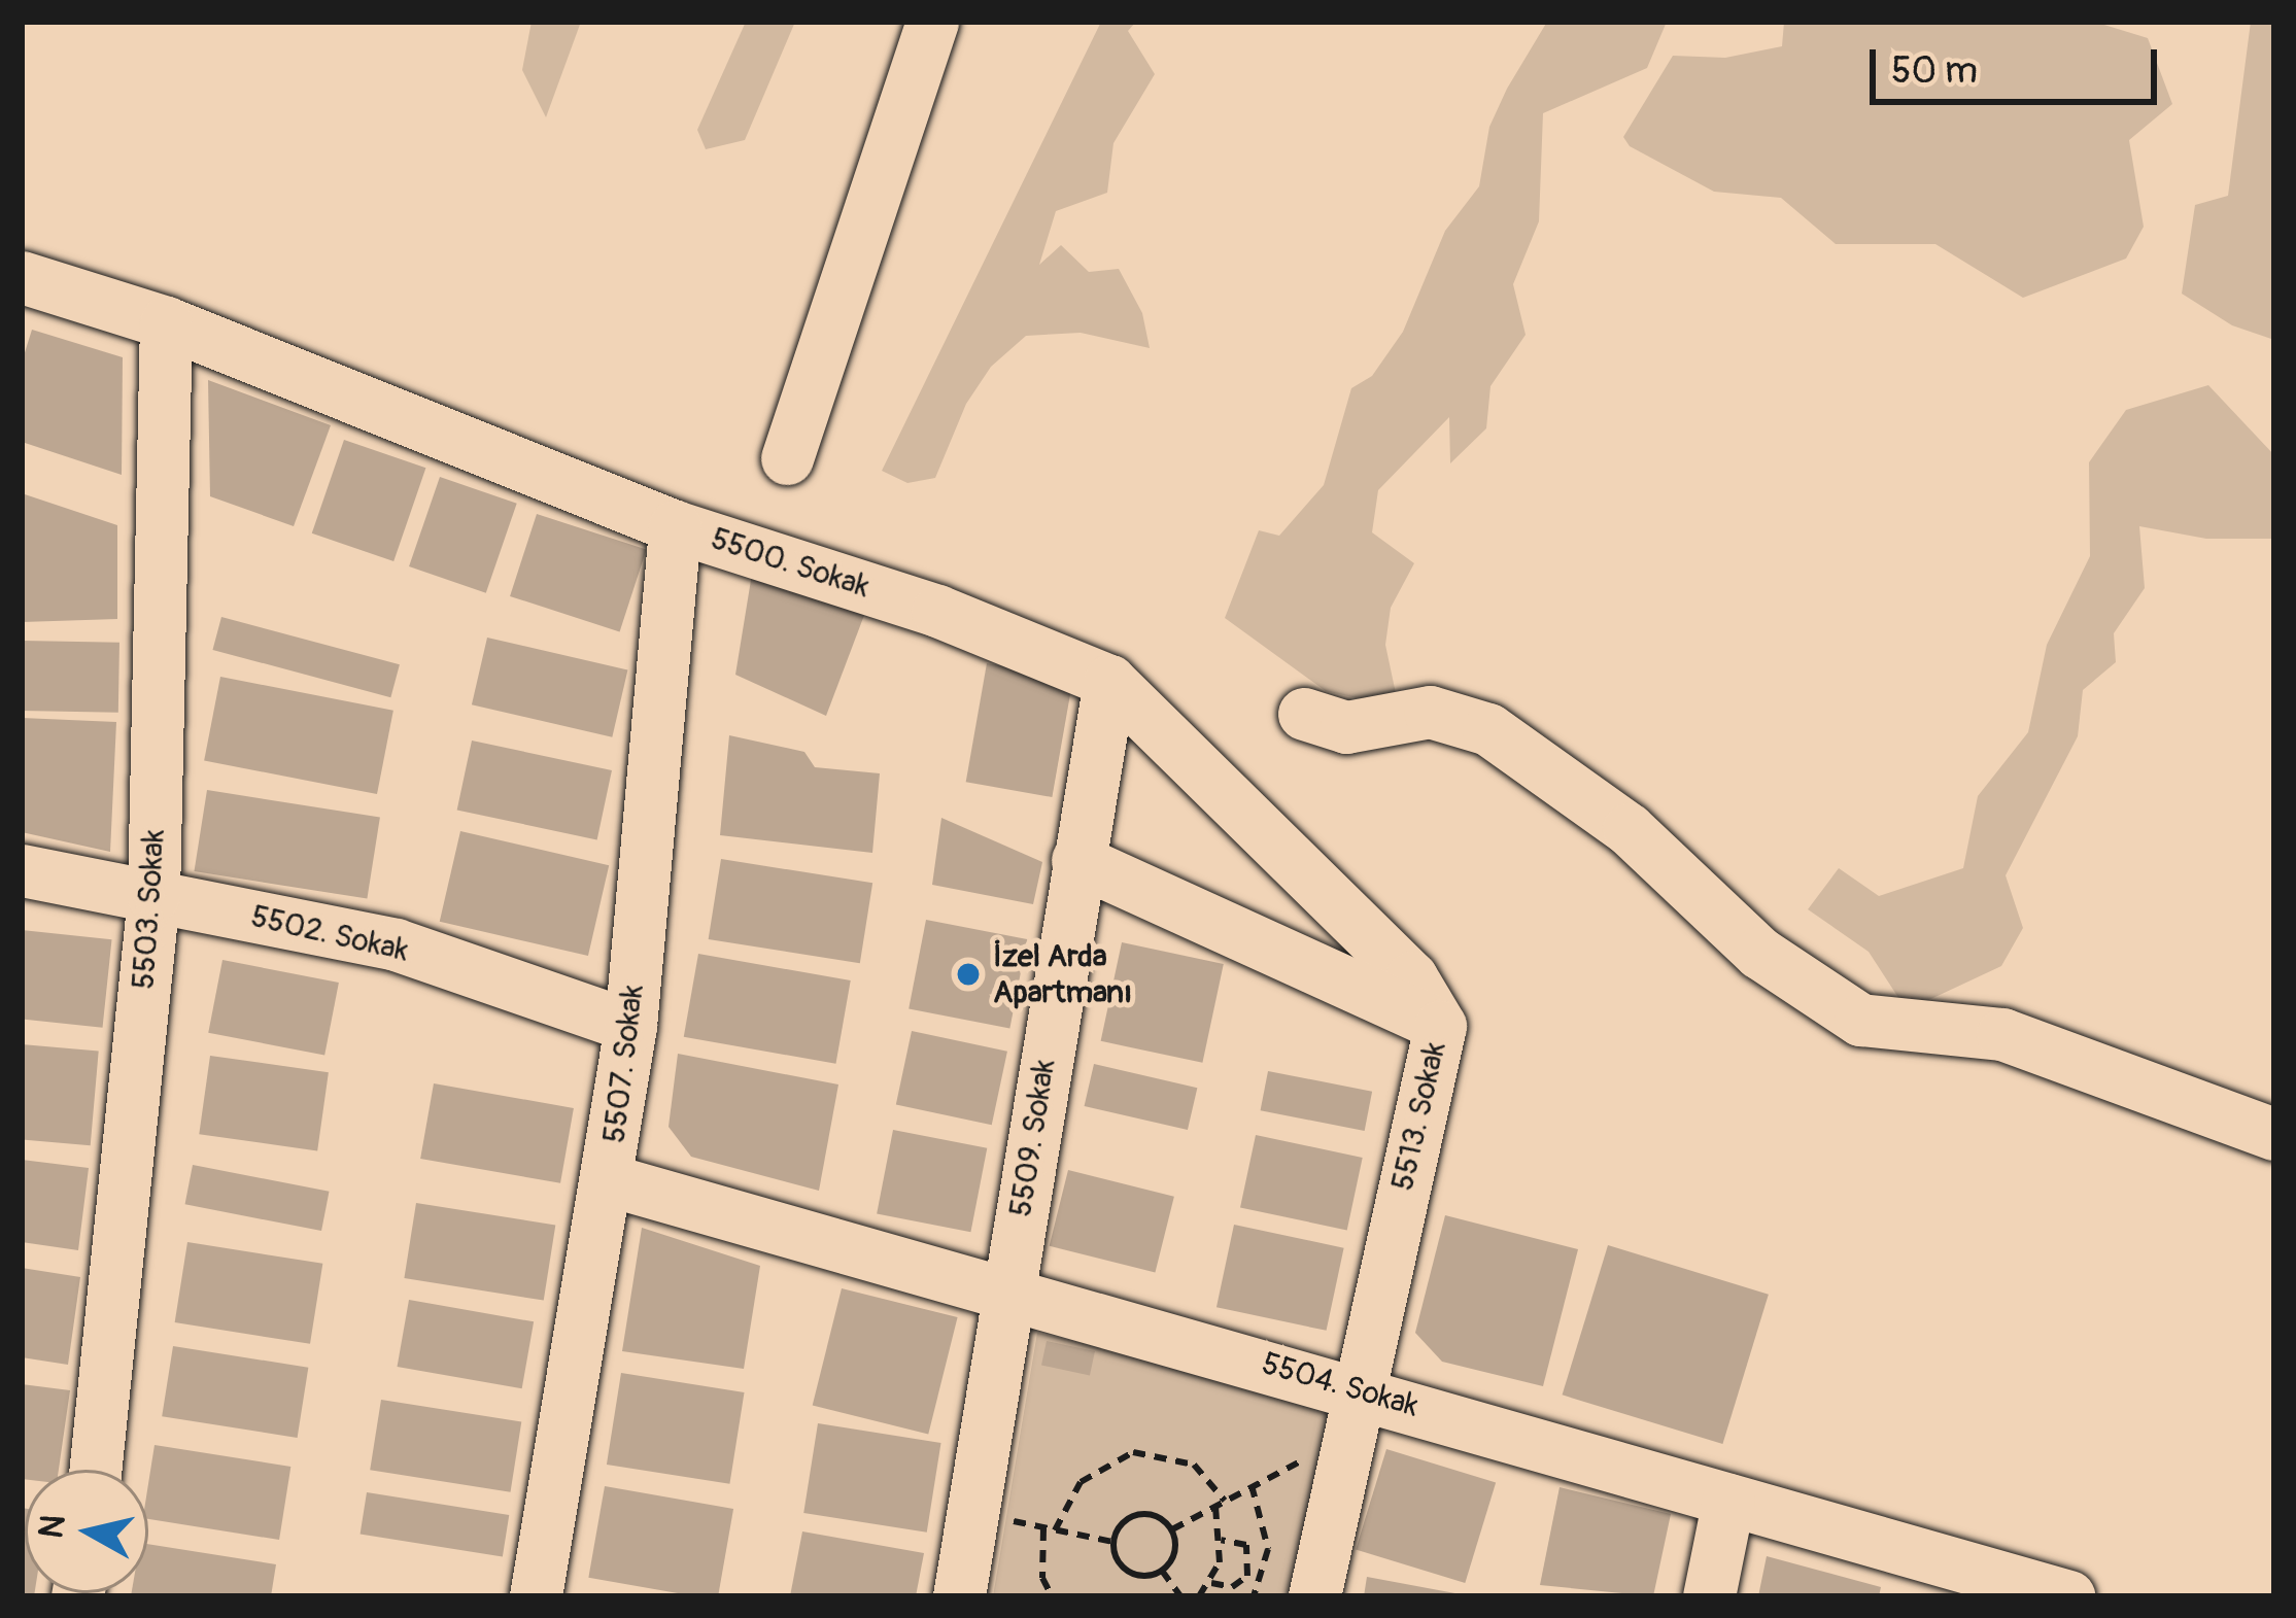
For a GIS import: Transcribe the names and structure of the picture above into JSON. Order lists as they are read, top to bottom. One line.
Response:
{"streets":{"street":["5500. Sokak","5503. Sokak","5502. Sokak","5507. Sokak","5513. Sokak","5509. Sokak","5504. Sokak"]},"crossings":[["5500. Sokak","5503. Sokak"],["5500. Sokak","5507. Sokak"],["5500. Sokak","5513. Sokak"],["5500. Sokak","5509. Sokak"],["5503. Sokak","5502. Sokak"],["5502. Sokak","5507. Sokak"],["5507. Sokak","5504. Sokak"],["5513. Sokak","5509. Sokak"],["5513. Sokak","5504. Sokak"],["5509. Sokak","5504. Sokak"]],"places":["İzel Arda Apartmanı"],"scale_bar":"50 m","north":"left"}
